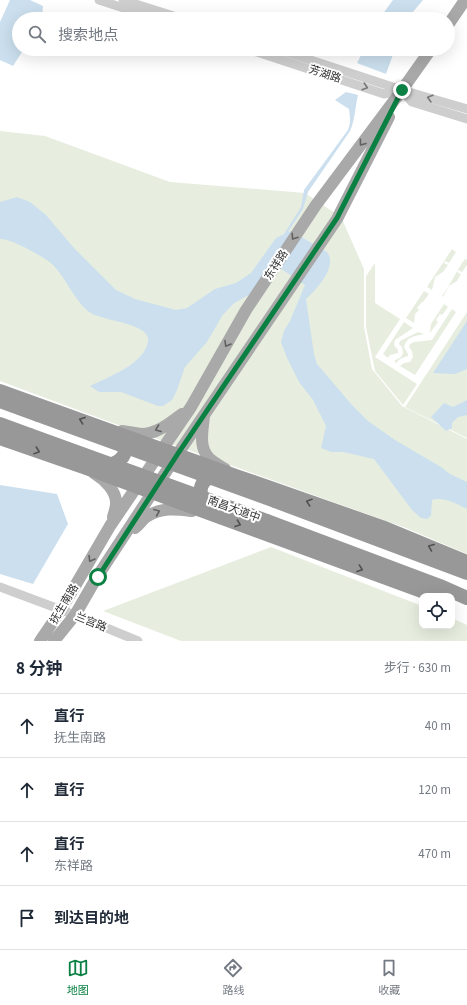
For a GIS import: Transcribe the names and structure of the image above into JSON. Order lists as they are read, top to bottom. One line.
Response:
{"streets":{"highway":["南昌大道中"],"main road":["东祥路","抚生南路"],"street":["芳湖路","兰宫路"]},"crossings":[["芳湖路","东祥路"],["东祥路","抚生南路"],["抚生南路","兰宫路"]],"page":{"search":"搜索地点","heading":["8 分钟","步行 · 630 m"],"list":[["直行","抚生南路","40 m"],["直行","120 m"],["直行","东祥路","470 m"],"到达目的地"],"nav":["地图","路线","收藏"]}}
